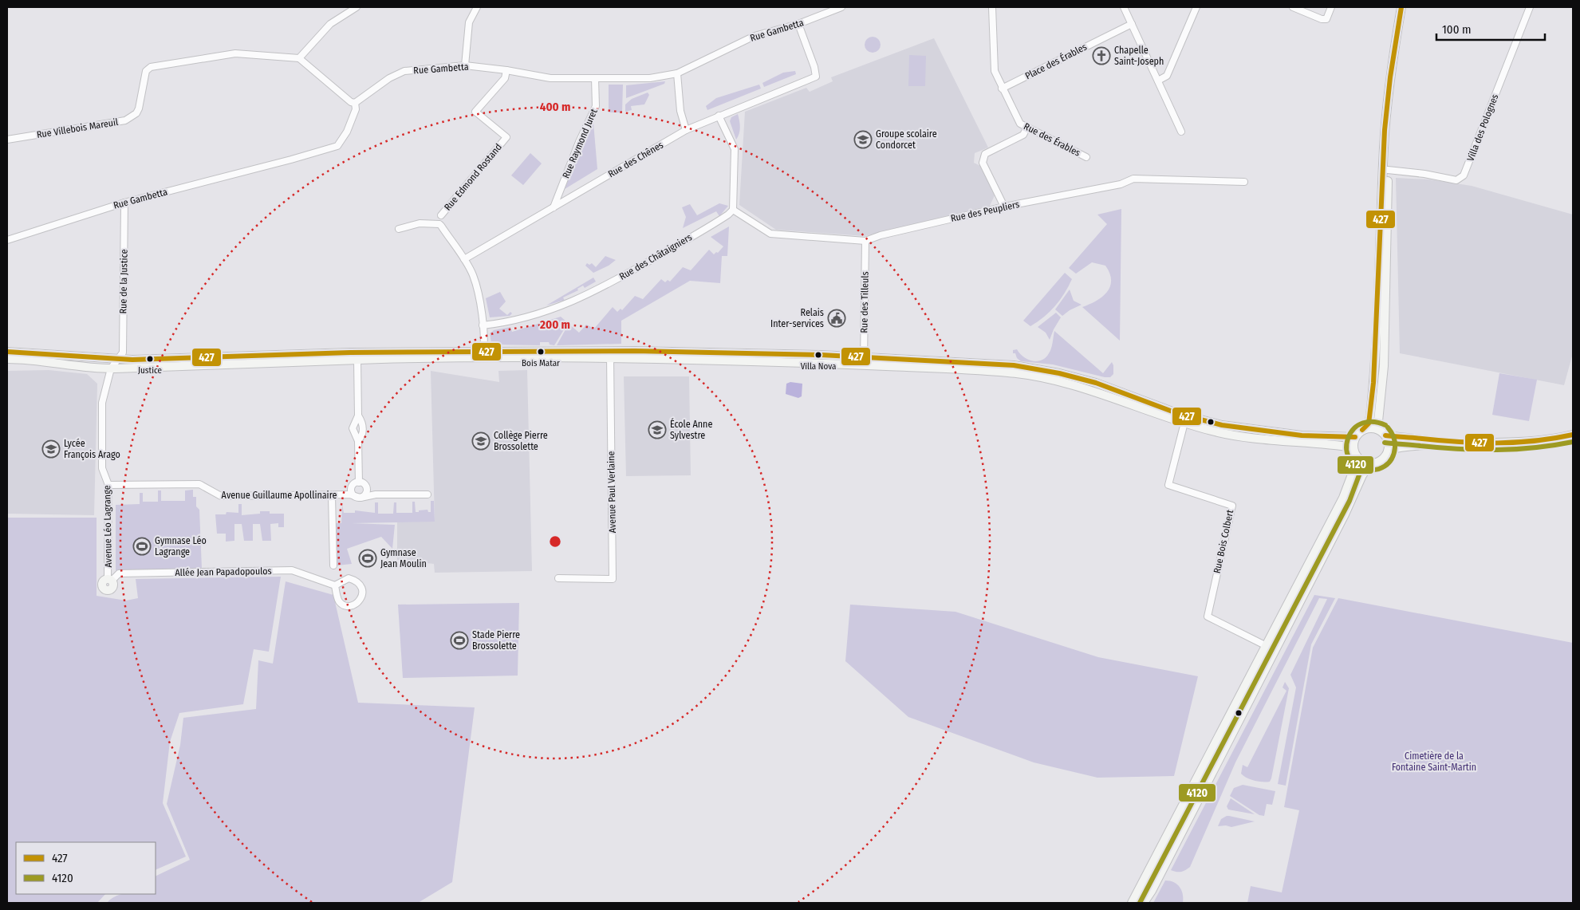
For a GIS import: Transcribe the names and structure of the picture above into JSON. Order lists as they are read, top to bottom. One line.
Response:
{"streets":{"street":["Rue Gambetta","Place des Érables","Villa des Polognes","Rue Villebois Mareuil","Rue des Érables","Rue Raymond Juret","Rue des Chênes","Rue Edmond Rostand","Rue des Peupliers","Rue des Châtaigniers","Rue de la Justice","Rue des Tilleuls","Avenue Paul Verlaine","Avenue Guillaume Apollinaire","Avenue Léo Lagrange","Rue Bois Colbert","Allée Jean Papadopoulos"]},"crossings":[["Rue Gambetta","Rue Raymond Juret"],["Rue Gambetta","Rue des Chênes"],["Rue Gambetta","Rue Edmond Rostand"],["Rue Gambetta","Rue de la Justice"],["Place des Érables","Rue des Érables"],["Rue des Érables","Rue des Peupliers"],["Rue Raymond Juret","Rue des Chênes"],["Rue des Peupliers","Rue des Châtaigniers"],["Rue des Peupliers","Rue des Tilleuls"],["Avenue Guillaume Apollinaire","Avenue Léo Lagrange"],["Avenue Léo Lagrange","Allée Jean Papadopoulos"]],"parks":["Cimetière de la Fontaine Saint-Martin"],"places":{"church":["Chapelle Saint-Joseph"],"school or university":["Groupe scolaire Condorcet","École Anne Sylvestre","Collège Pierre Brossolette","Lycée François Arago"],"public building":["Relais Inter-services"],"other":["Bois Matar","Villa Nova","Justice"],"sports":["Gymnase Léo Lagrange","Gymnase Jean Moulin","Stade Pierre Brossolette"]},"lines":["transit line 427","transit line 4120"],"legend":["427","4120"],"scale_bar":"100 m","rings":["400 m","200 m"]}
